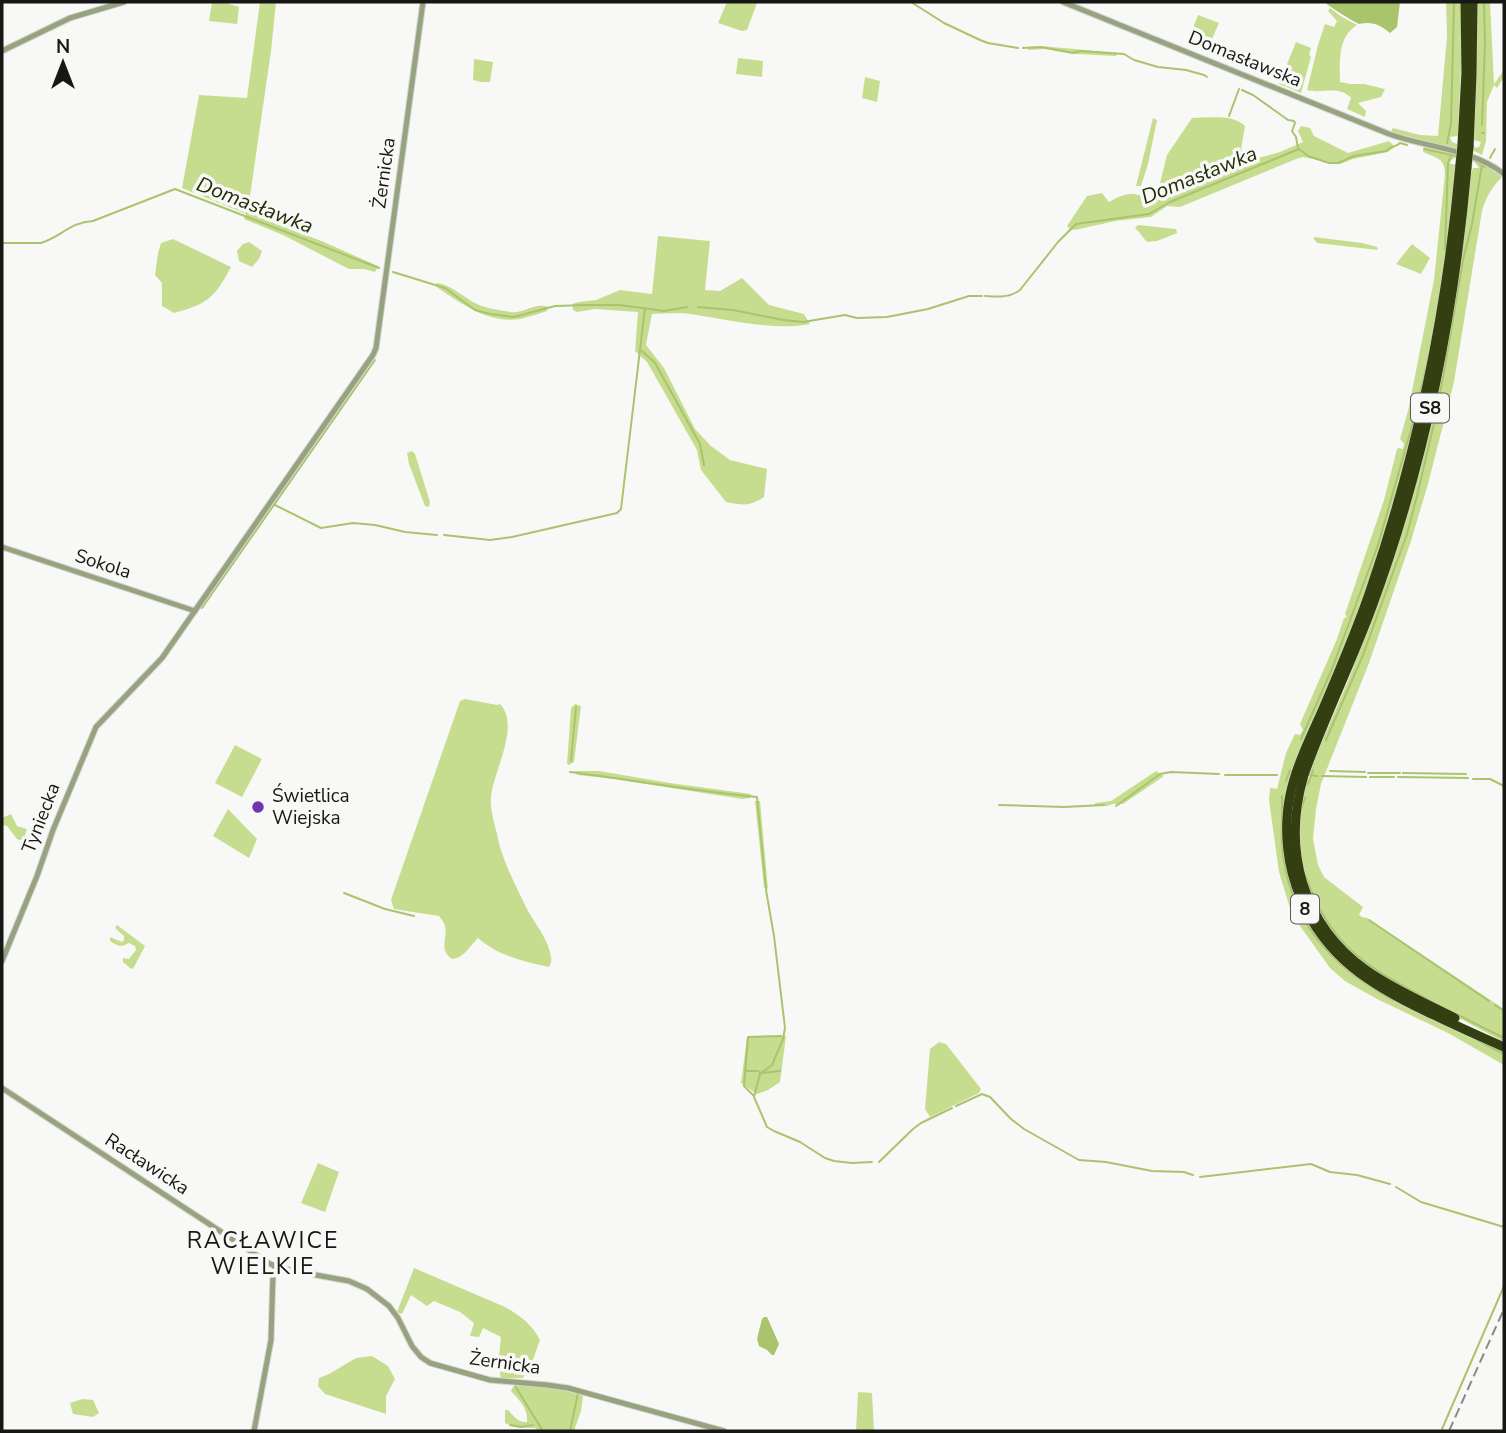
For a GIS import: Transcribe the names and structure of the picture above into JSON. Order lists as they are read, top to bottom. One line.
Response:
{"streets":{"highway":["S8","8"],"street":["Domasławska","Żernicka","Sokola","Tyniecka","Racławicka"]},"crossings":[["Żernicka","Sokola"],["Żernicka","Tyniecka"],["Żernicka","Racławicka"],["S8","8"],["Sokola","Tyniecka"]],"districts":["RACŁAWICE WIELKIE"],"water":["Domasławka"],"places":["Świetlica Wiejska"],"north":"top"}
